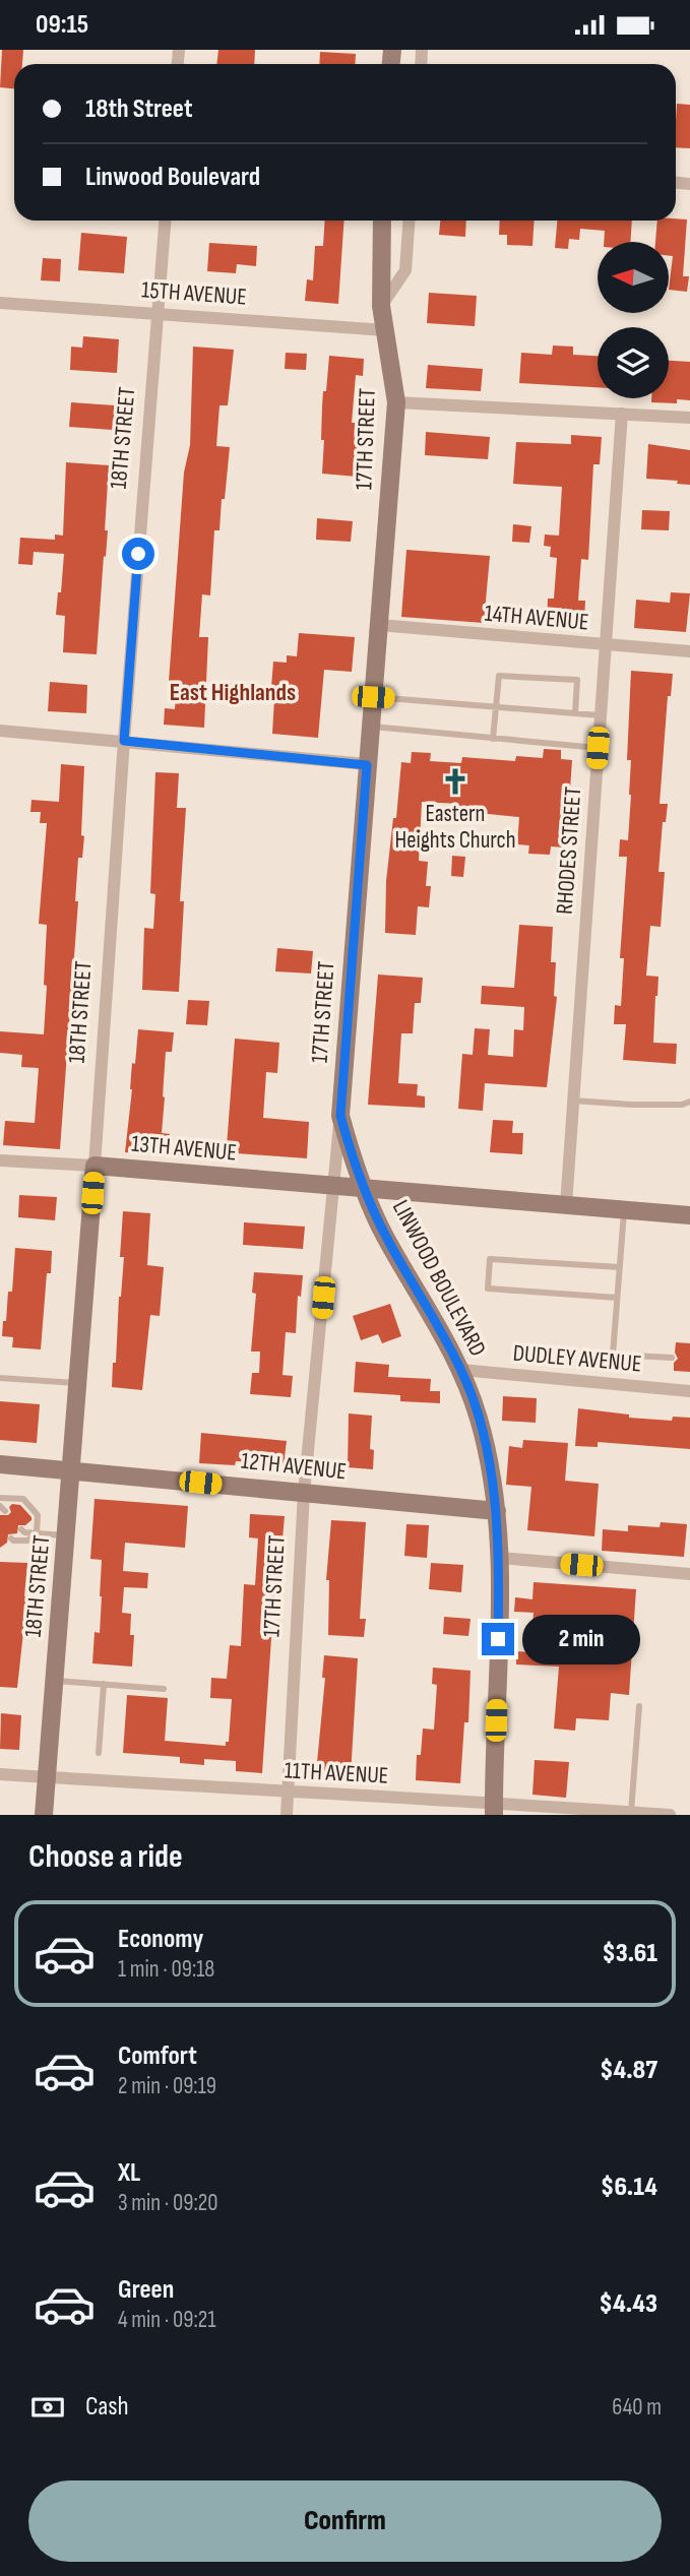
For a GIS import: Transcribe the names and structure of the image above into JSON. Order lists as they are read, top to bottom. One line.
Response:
{"streets":{"street":["15TH AVENUE","18TH STREET","17TH STREET","14TH AVENUE","RHODES STREET","13TH AVENUE","LINWOOD BOULEVARD","DUDLEY AVENUE","12TH AVENUE","11TH AVENUE"]},"crossings":[["15TH AVENUE","18TH STREET"],["15TH AVENUE","17TH STREET"],["18TH STREET","13TH AVENUE"],["18TH STREET","12TH AVENUE"],["18TH STREET","11TH AVENUE"],["17TH STREET","14TH AVENUE"],["17TH STREET","13TH AVENUE"],["17TH STREET","12TH AVENUE"],["17TH STREET","11TH AVENUE"],["14TH AVENUE","RHODES STREET"],["RHODES STREET","13TH AVENUE"],["13TH AVENUE","LINWOOD BOULEVARD"],["LINWOOD BOULEVARD","DUDLEY AVENUE"],["LINWOOD BOULEVARD","12TH AVENUE"],["LINWOOD BOULEVARD","11TH AVENUE"]],"districts":["East Highlands"],"places":{"church":["Eastern Heights Church"]},"north":"left","page":{"status":"09:15","banner":["18th Street","Linwood Boulevard"],"bubble":"2 min","heading":"Choose a ride","list":[{"name":"Economy","note":"1 min · 09:18","value":"$3.61"},{"name":"Comfort","note":"2 min · 09:19","value":"$4.87"},{"name":"XL","note":"3 min · 09:20","value":"$6.14"},{"name":"Green","note":"4 min · 09:21","value":"$4.43"}],"pay":["Cash","640 m"],"buttons":"Confirm"}}
